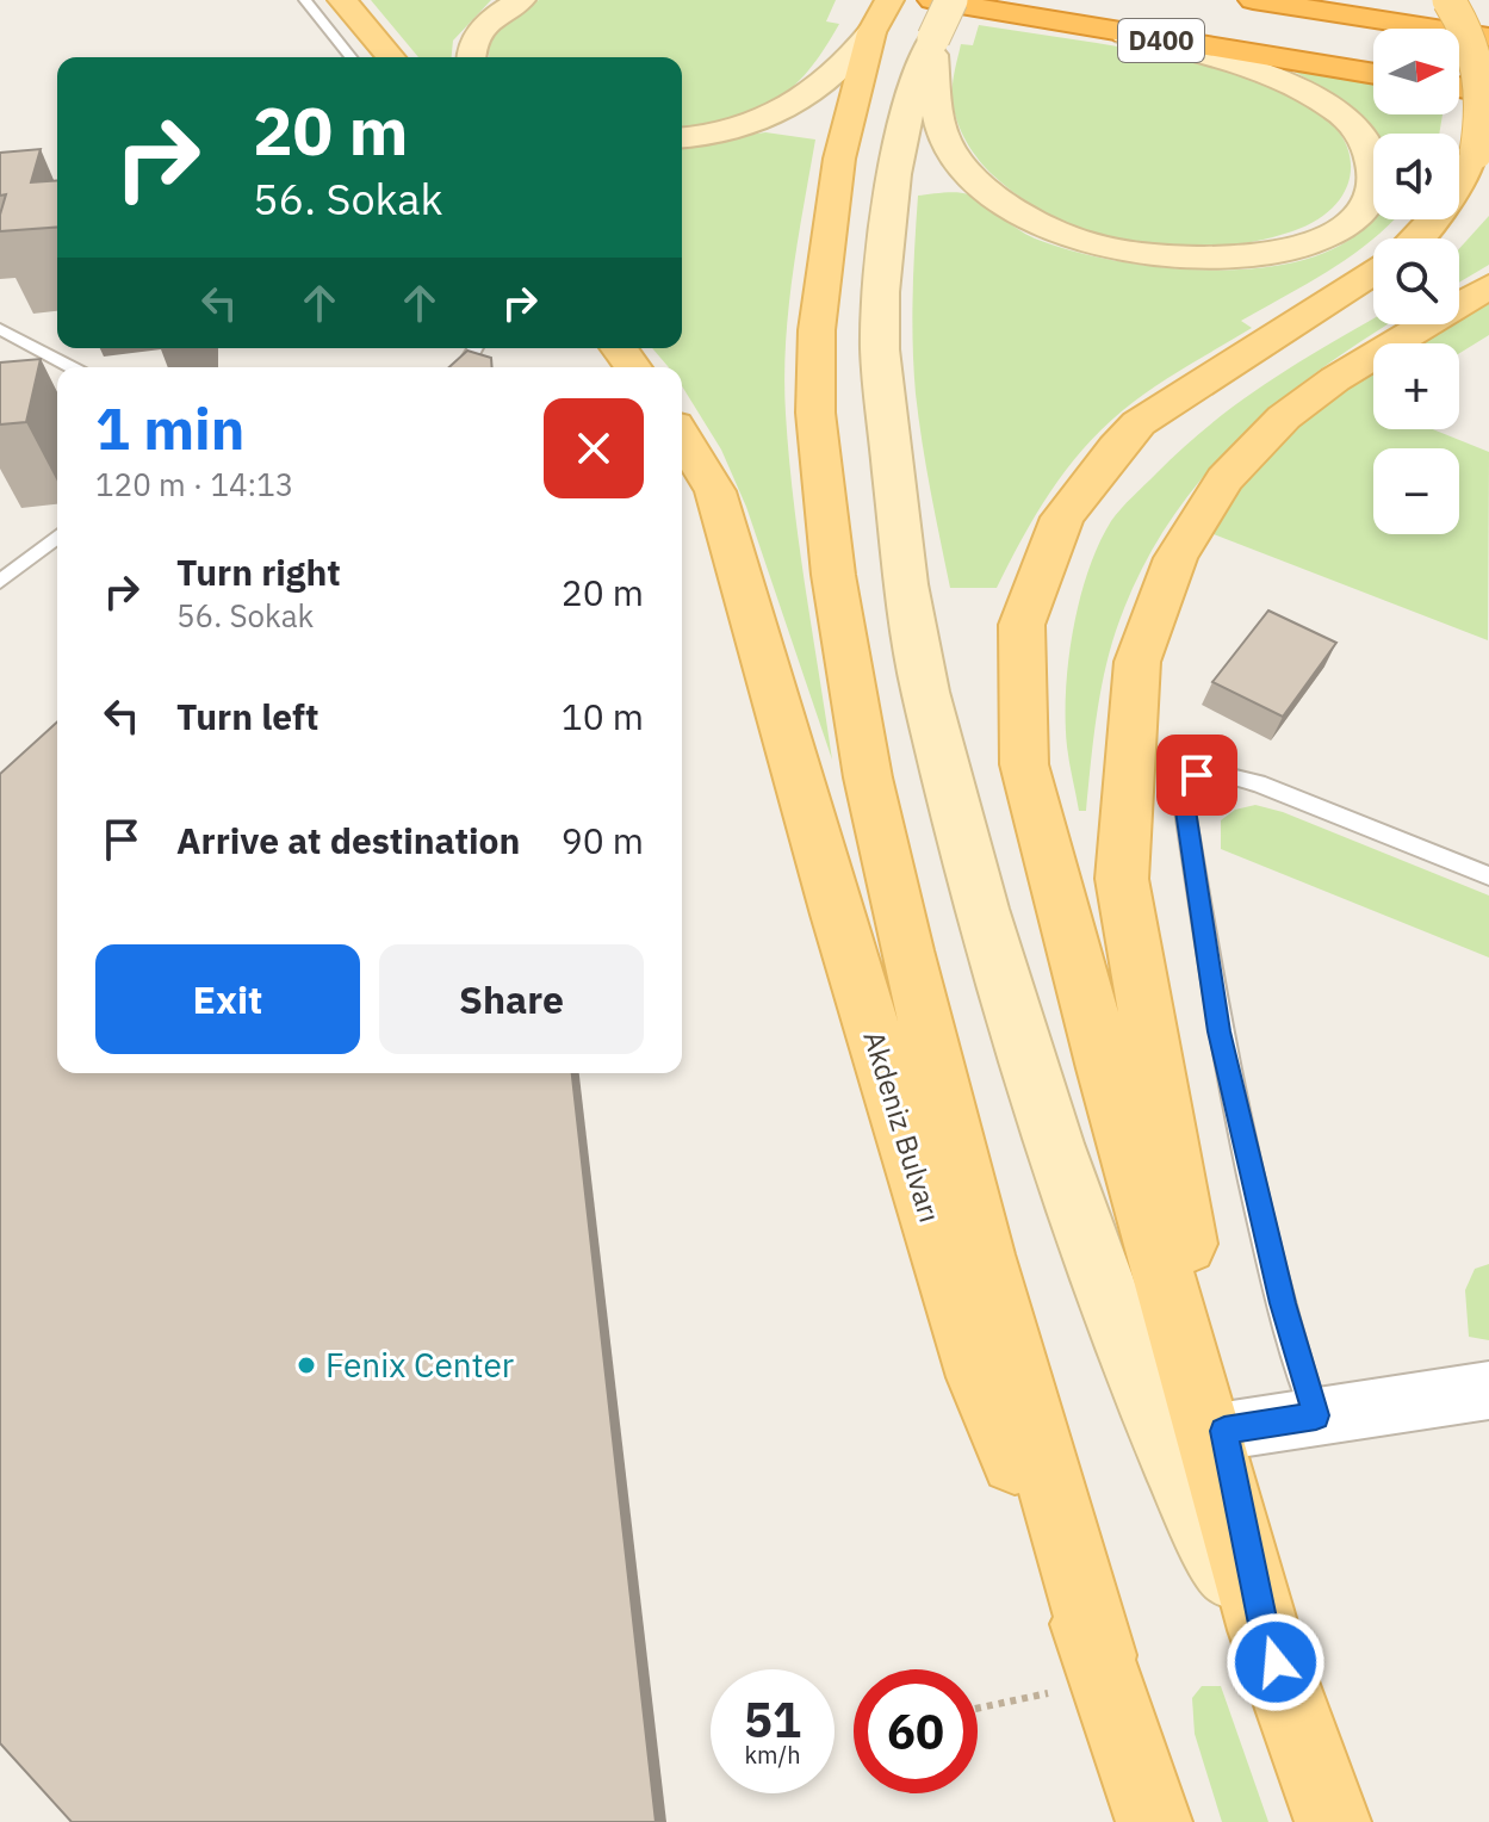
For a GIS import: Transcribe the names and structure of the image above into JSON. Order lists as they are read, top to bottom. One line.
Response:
{"streets":{"highway":["D400"],"main road":["Akdeniz Bulvarı"]},"places":["Fenix Center"],"north":"right","page":{"map_buttons":["+","−"],"turn":["20 m","56. Sokak"],"heading":["1 min","120 m · 14:13"],"list":[{"name":"Turn right","note":"56. Sokak","value":"20 m"},{"name":"Turn left","value":"10 m"},{"name":"Arrive at destination","value":"90 m"}],"buttons":["Exit","Share"],"speed":"51 km/h","limit":"60"}}
